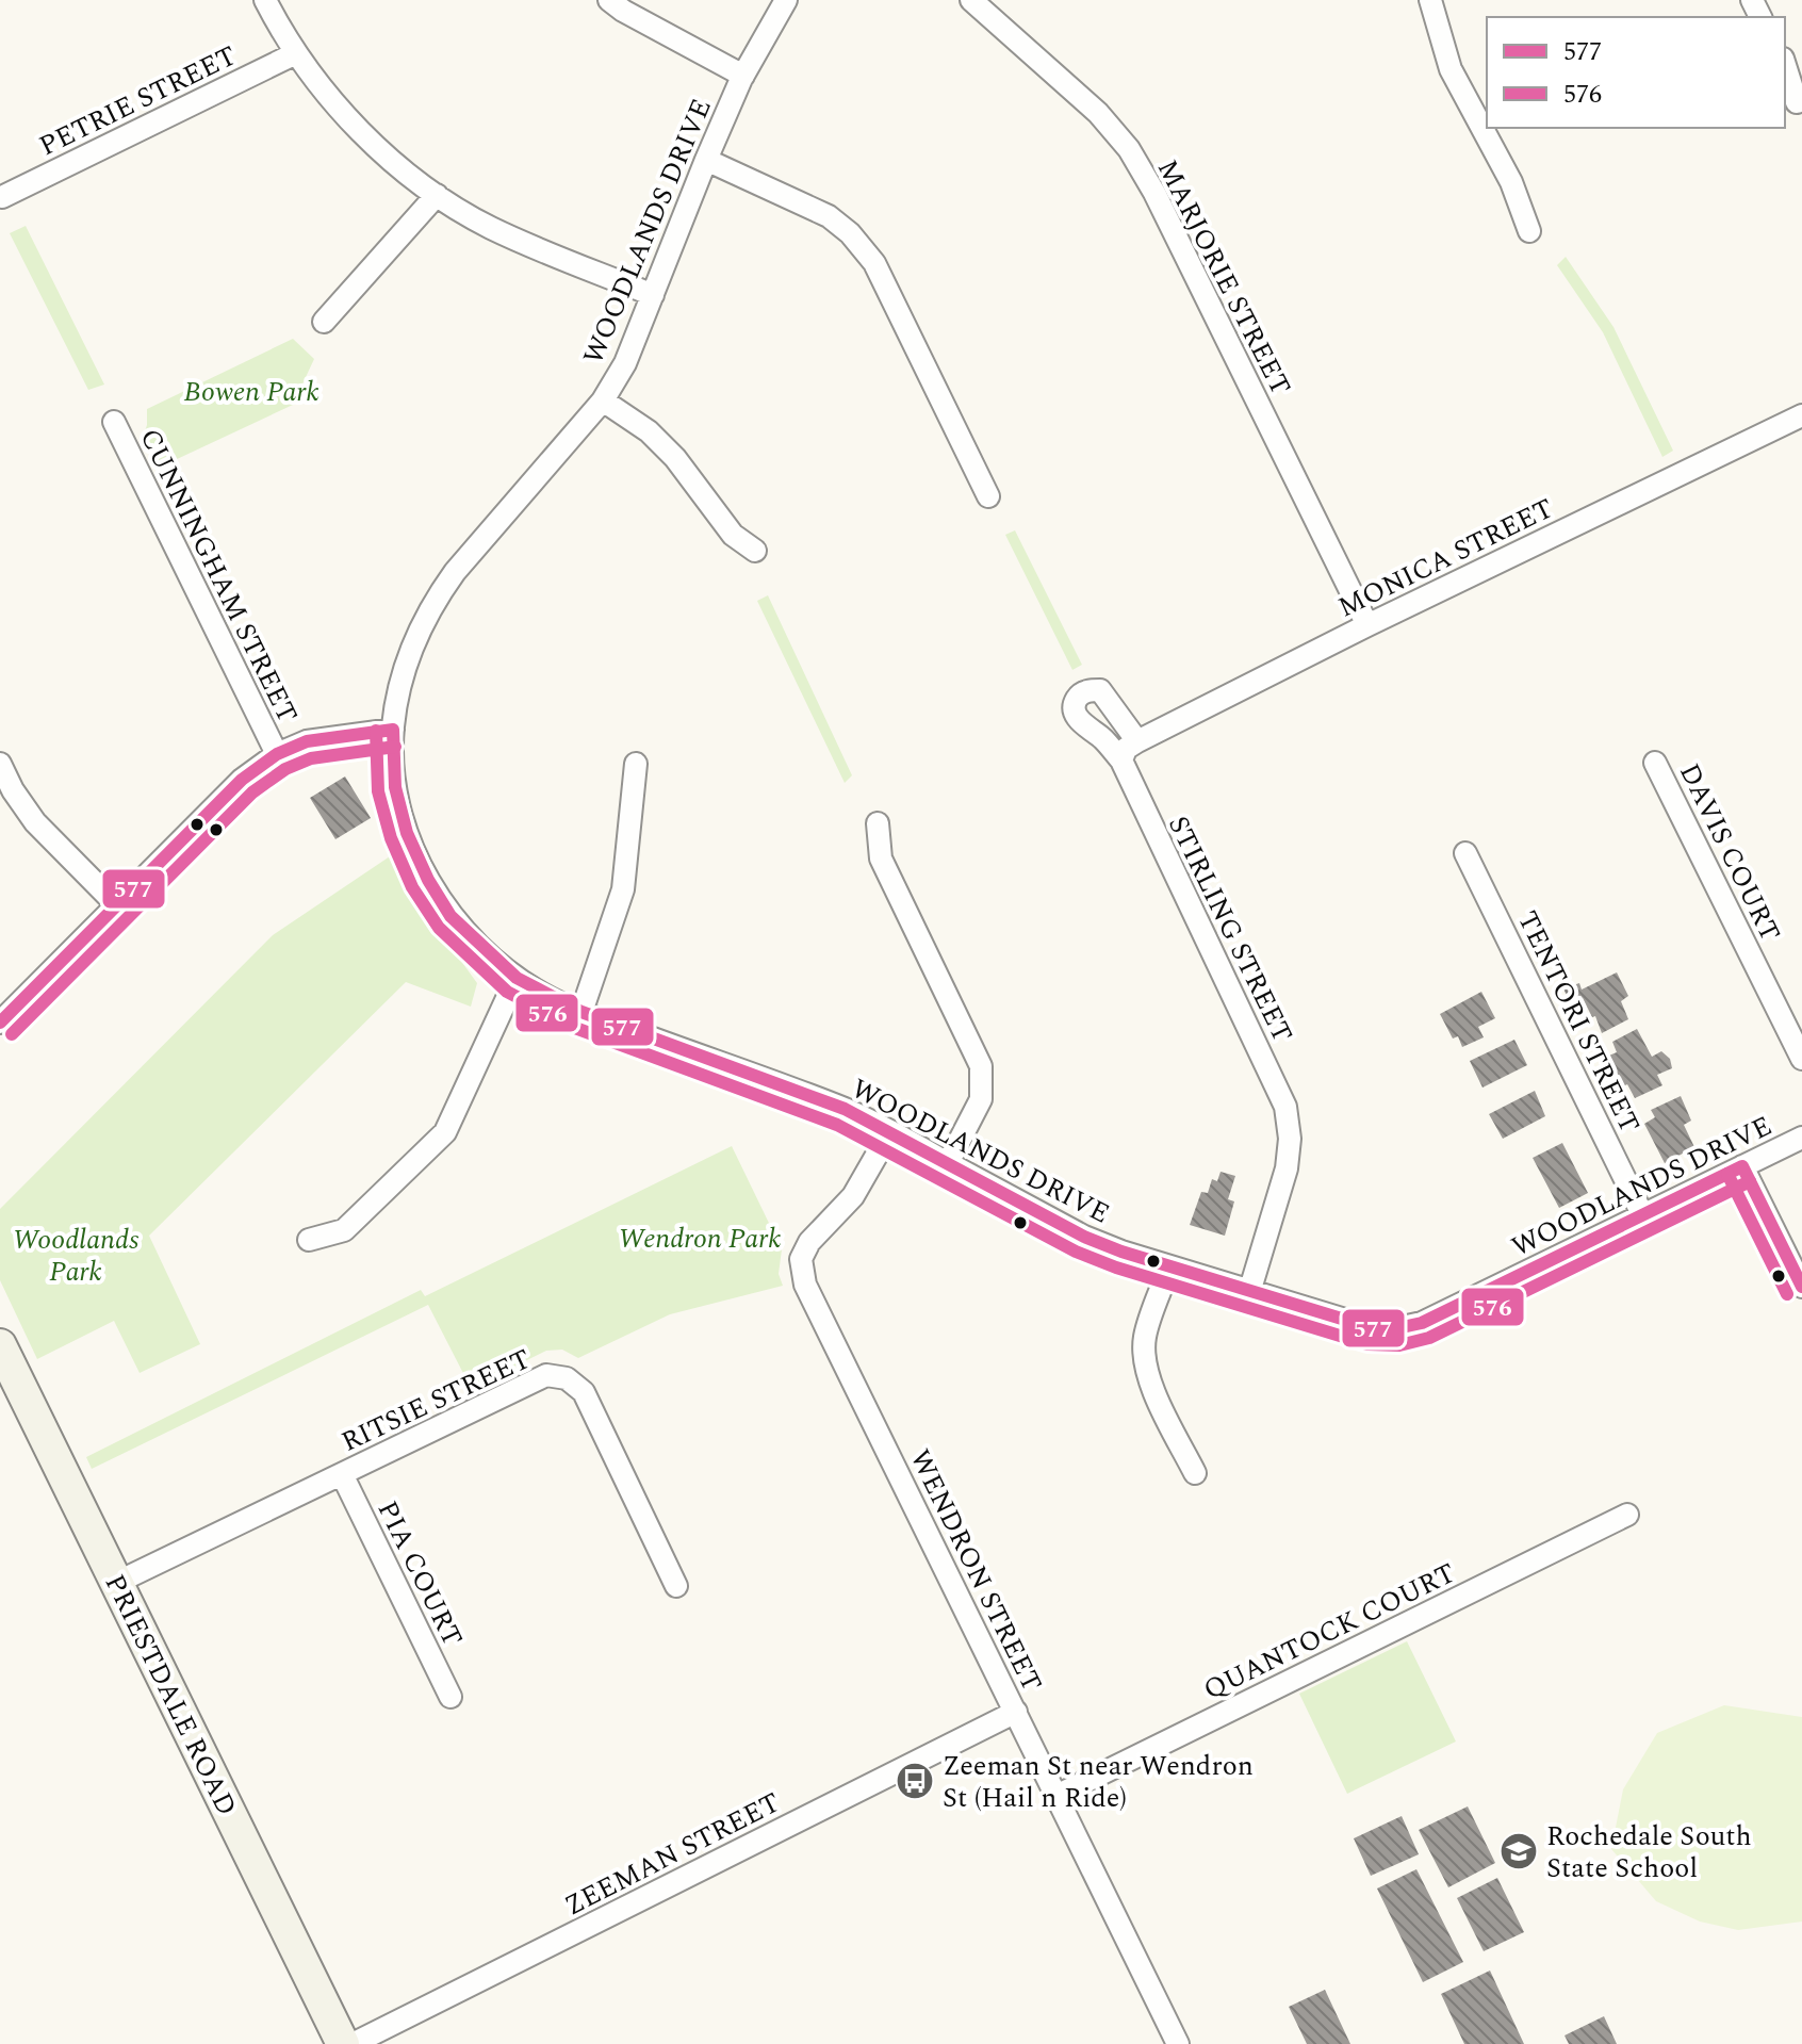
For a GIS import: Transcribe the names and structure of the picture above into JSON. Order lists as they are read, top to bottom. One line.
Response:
{"streets":{"street":["PETRIE STREET","WOODLANDS DRIVE","MARJORIE STREET","MONICA STREET","CUNNINGHAM STREET","DAVIS COURT","STIRLING STREET","TENTORI STREET","RITSIE STREET","WENDRON STREET","PIA COURT","QUANTOCK COURT","PRIESTDALE ROAD","ZEEMAN STREET"]},"crossings":[["WOODLANDS DRIVE","STIRLING STREET"],["WOODLANDS DRIVE","TENTORI STREET"],["WOODLANDS DRIVE","WENDRON STREET"],["MARJORIE STREET","MONICA STREET"],["MONICA STREET","STIRLING STREET"],["RITSIE STREET","PIA COURT"],["RITSIE STREET","PRIESTDALE ROAD"],["WENDRON STREET","QUANTOCK COURT"],["WENDRON STREET","ZEEMAN STREET"]],"parks":["Bowen Park","Wendron Park","Woodlands Park"],"places":{"bus stop":["Zeeman St near Wendron St (Hail n Ride)"],"school or university":["Rochedale South State School"]},"lines":["transit line 577","transit line 576"],"legend":["577","576"]}
